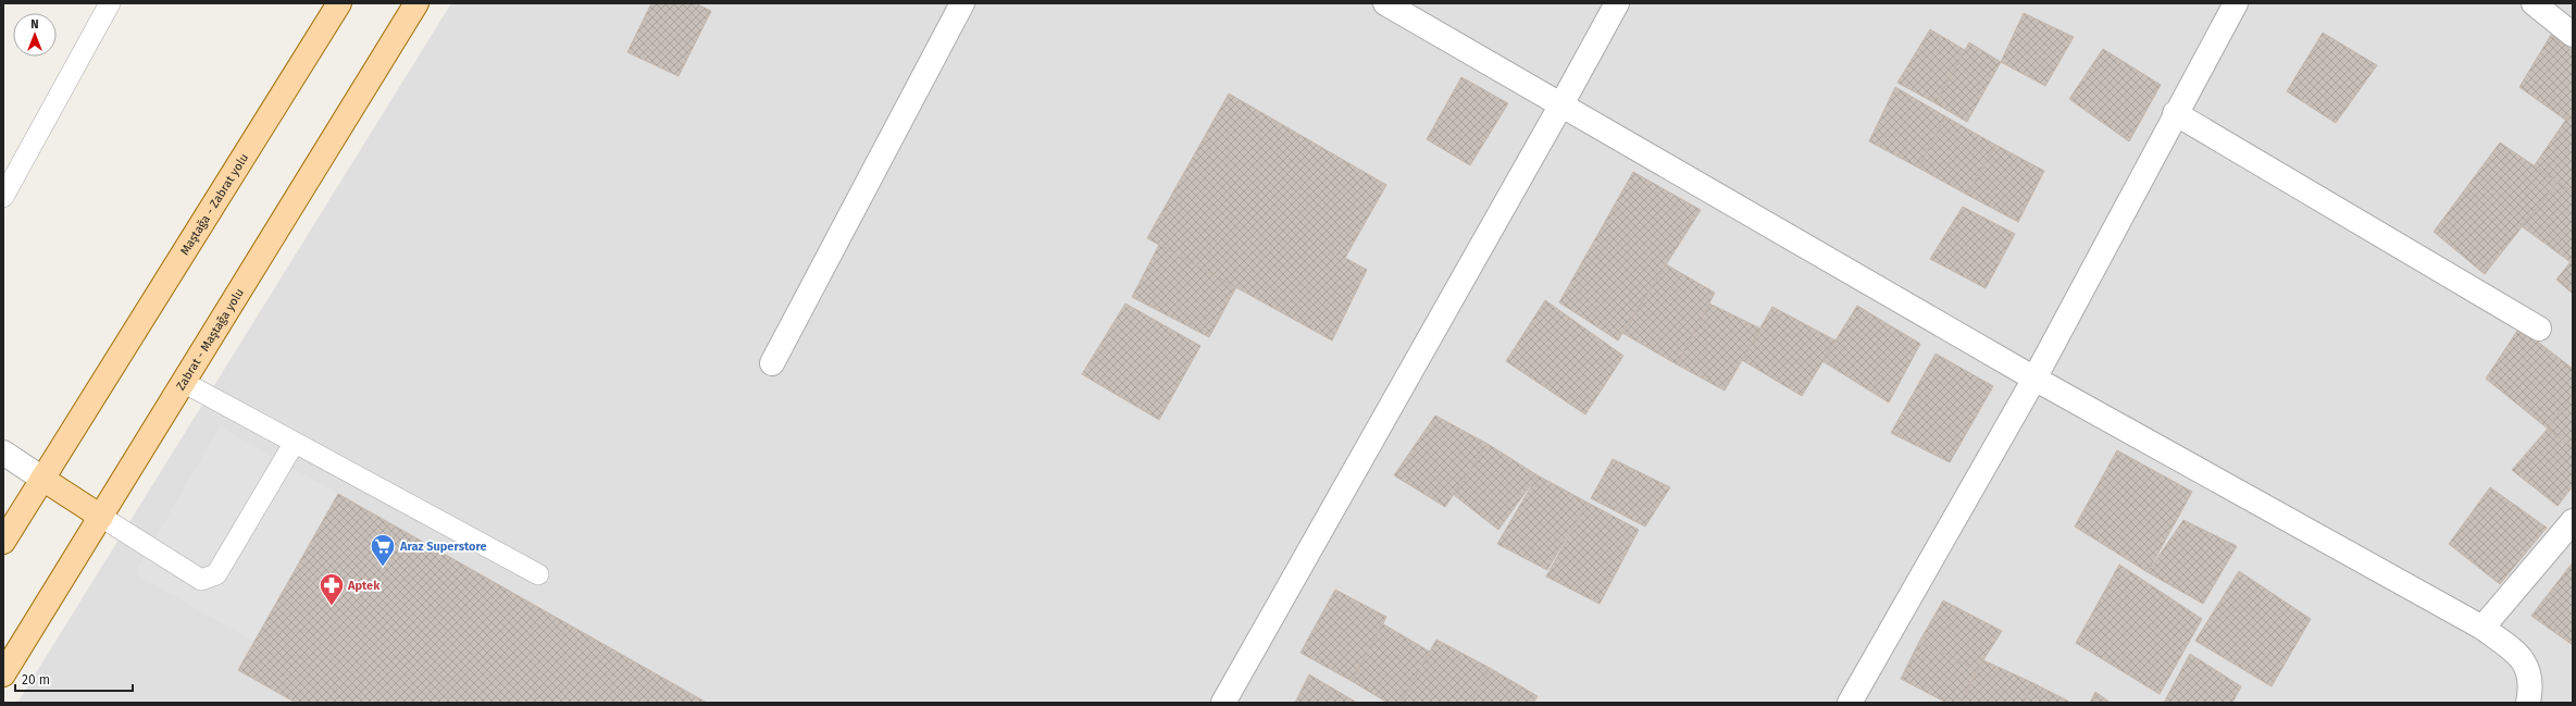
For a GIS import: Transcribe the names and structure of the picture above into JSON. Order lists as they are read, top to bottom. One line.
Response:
{"streets":{"main road":["Maştağa - Zabrat yolu","Zabrat - Maştağa yolu"]},"places":{"supermarket":["Araz Superstore"],"pharmacy":["Aptek"]},"scale_bar":"20 m","north":"top"}
